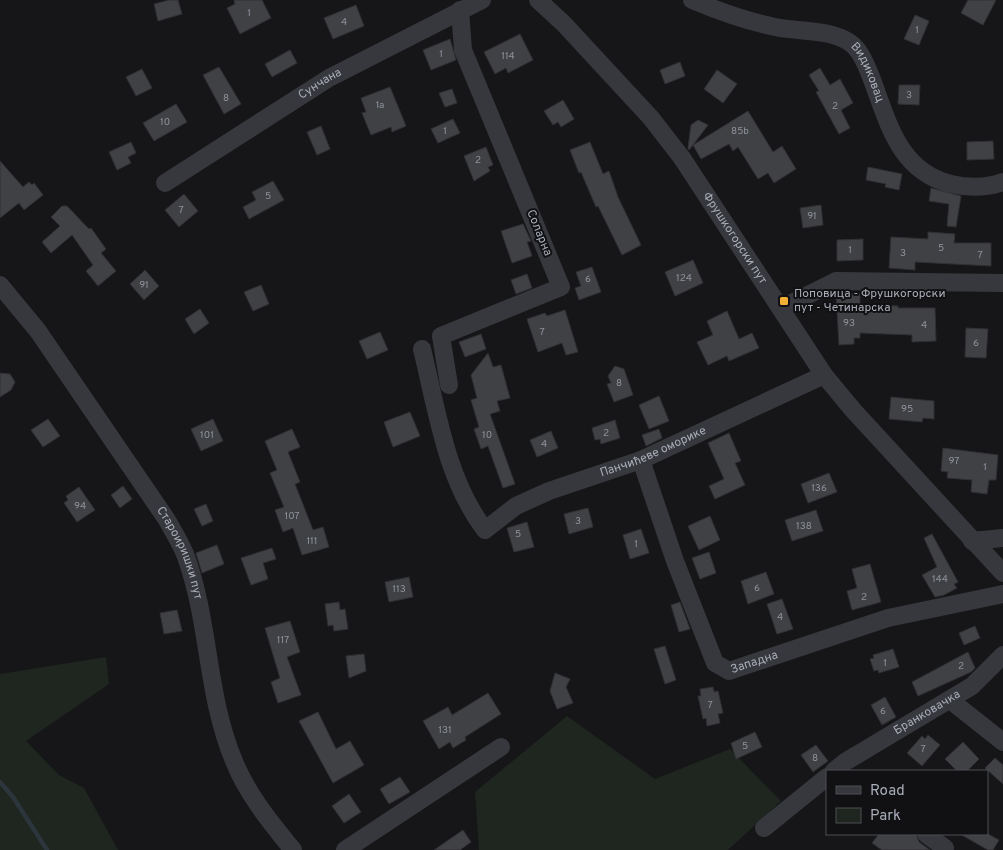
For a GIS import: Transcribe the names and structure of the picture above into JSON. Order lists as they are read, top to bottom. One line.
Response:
{"streets":{"street":["Видиковац","Сунчана","Соларна","Фрушкогорски пут","Панчићеве оморике","Староиришки пут","Западна","Бранковачка"]},"crossings":[["Сунчана","Соларна"],["Фрушкогорски пут","Панчићеве оморике"],["Панчићеве оморике","Западна"]],"places":{"transit":["Поповица - Фрушкогорски пут - Четинарска"]},"house_numbers":["1","4","1","1","114","3","8","1a","2","10","1","85b","2","5","7","91","5","1","3","7","124","6","91","93","4","7","6","8","95","2","101","10","4","97","1","136","94","107","3","138","5","111","1","144","6","113","2","4","117","1","2","7","6","131","5","7","8"],"legend":["Road","Park"]}
